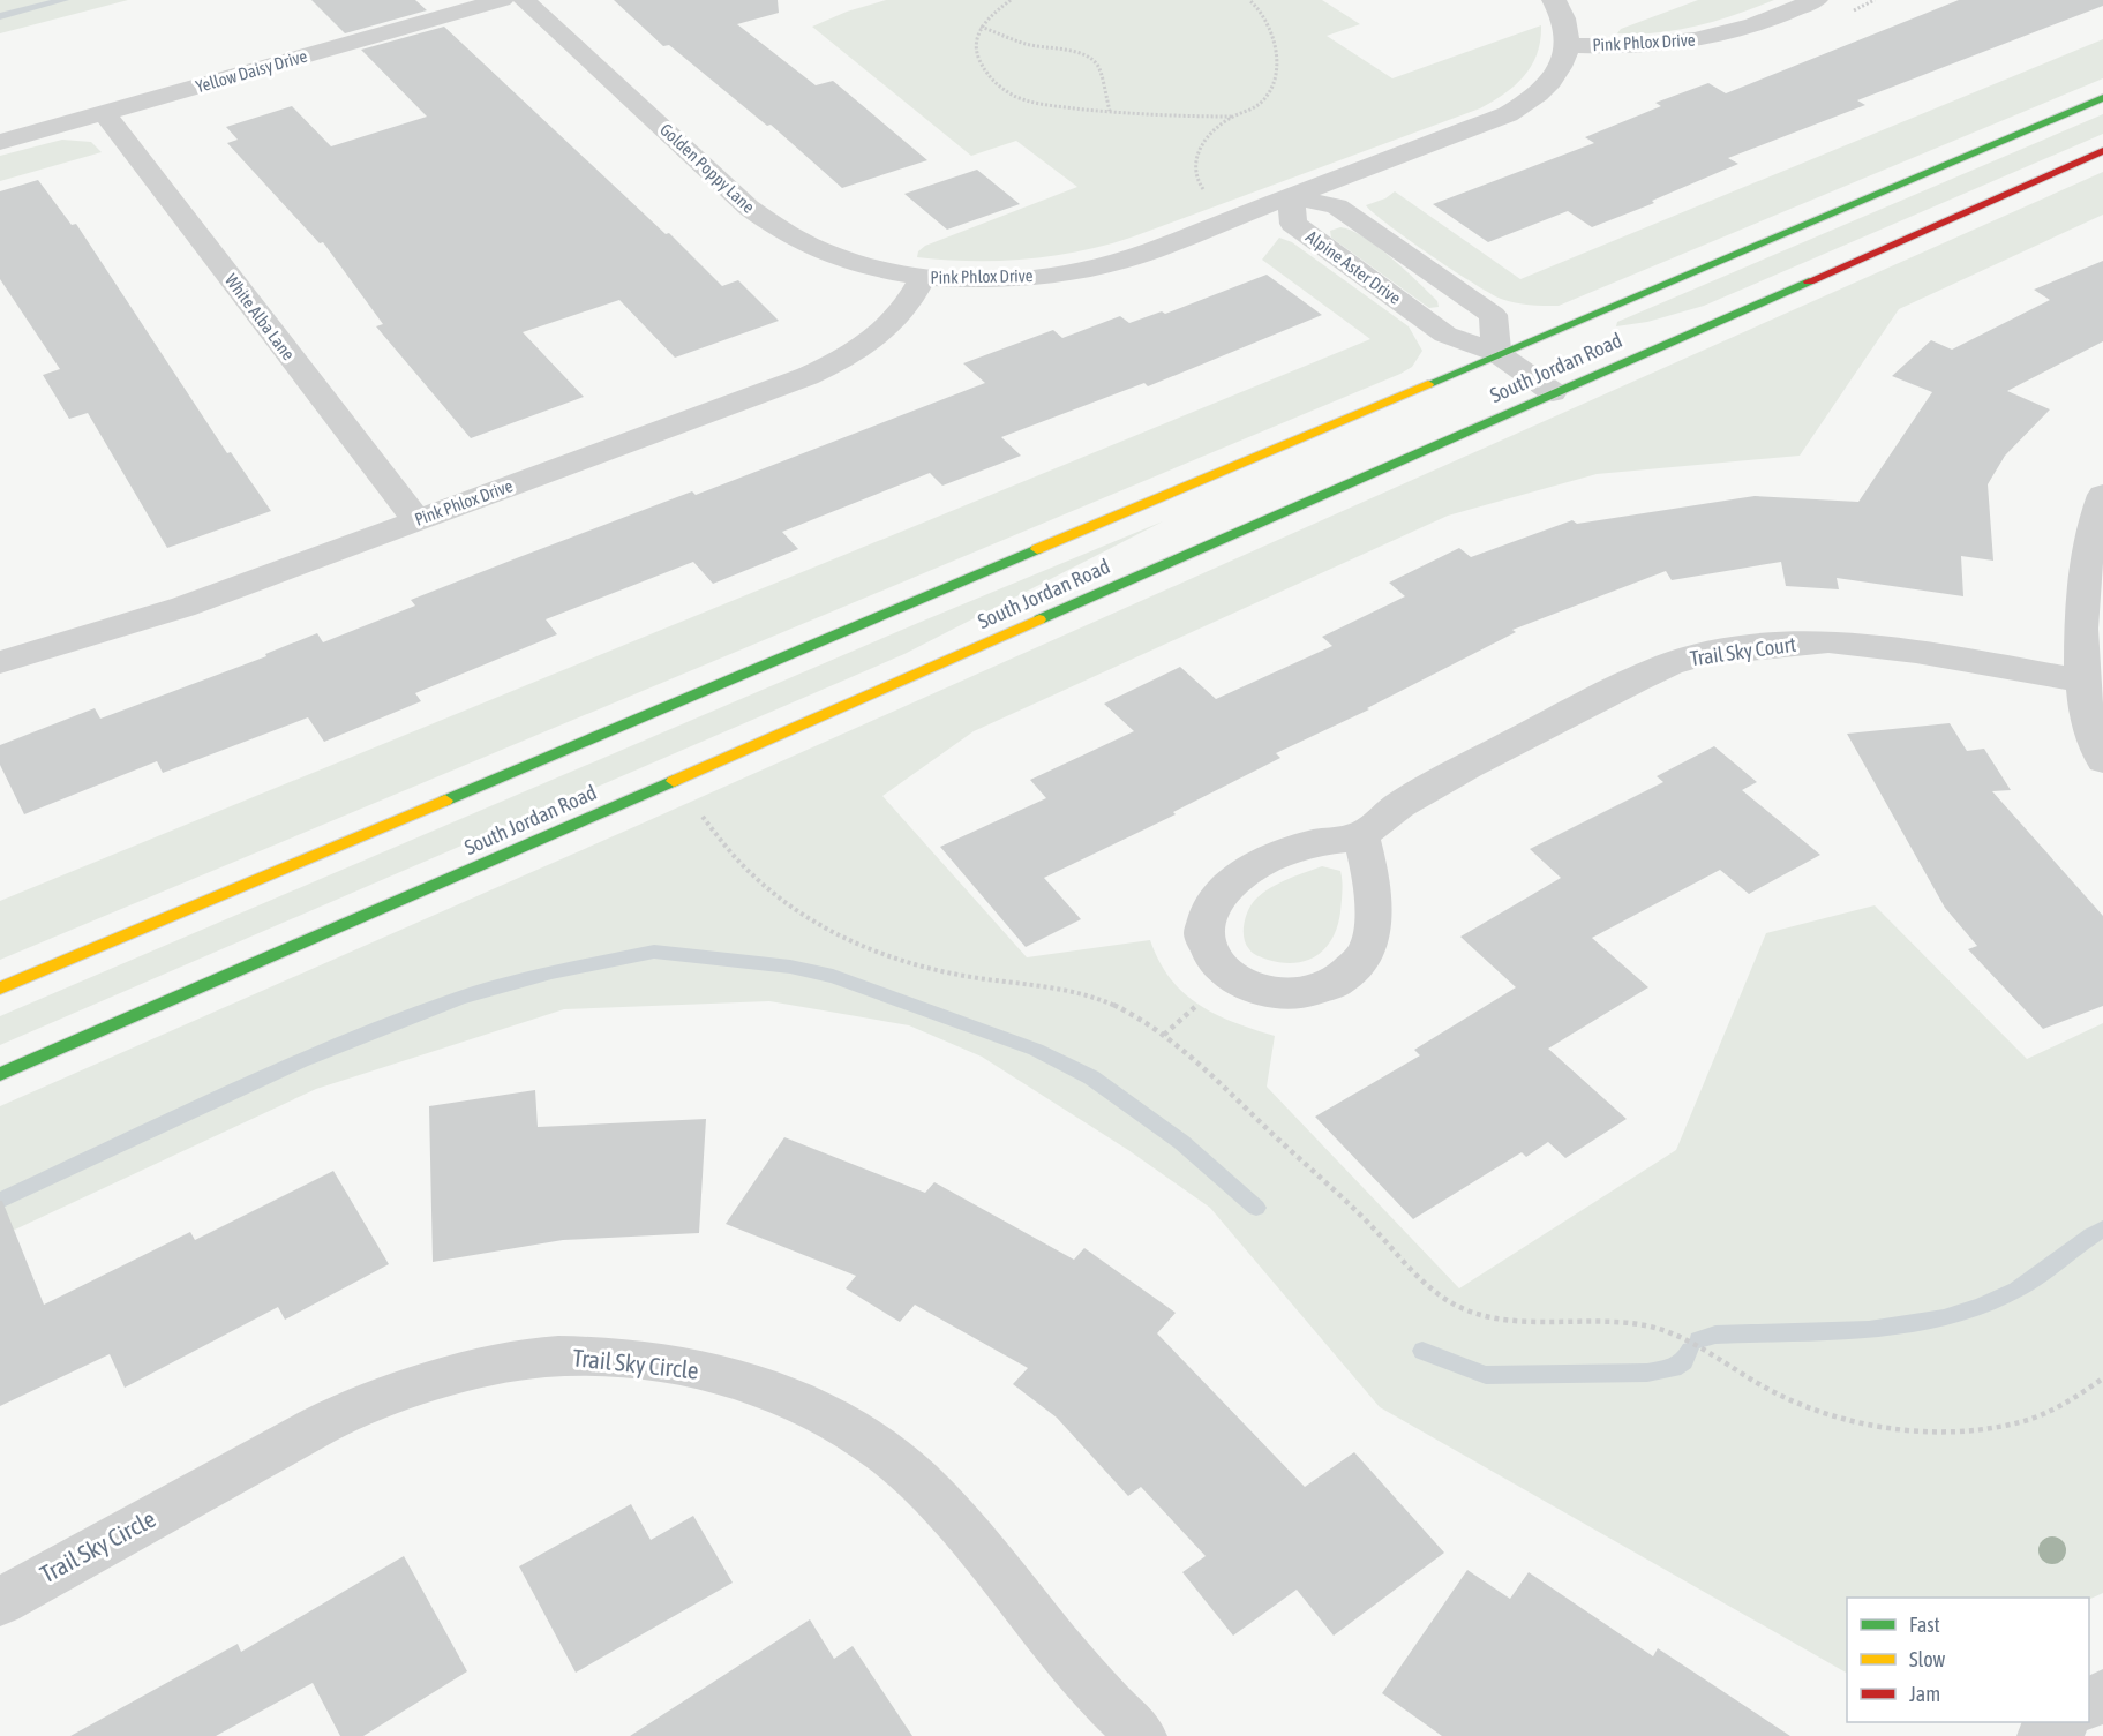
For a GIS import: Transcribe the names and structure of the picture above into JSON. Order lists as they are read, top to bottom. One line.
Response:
{"streets":{"main road":["South Jordan Road"],"street":["Pink Phlox Drive","Yellow Daisy Drive","Golden Poppy Lane","Alpine Aster Drive","White Alba Lane","Trail Sky Court","Trail Sky Circle"]},"crossings":[["Pink Phlox Drive","Golden Poppy Lane"],["Pink Phlox Drive","Alpine Aster Drive"],["Pink Phlox Drive","White Alba Lane"],["Yellow Daisy Drive","White Alba Lane"],["Alpine Aster Drive","South Jordan Road"]],"legend":["Fast","Slow","Jam"]}
